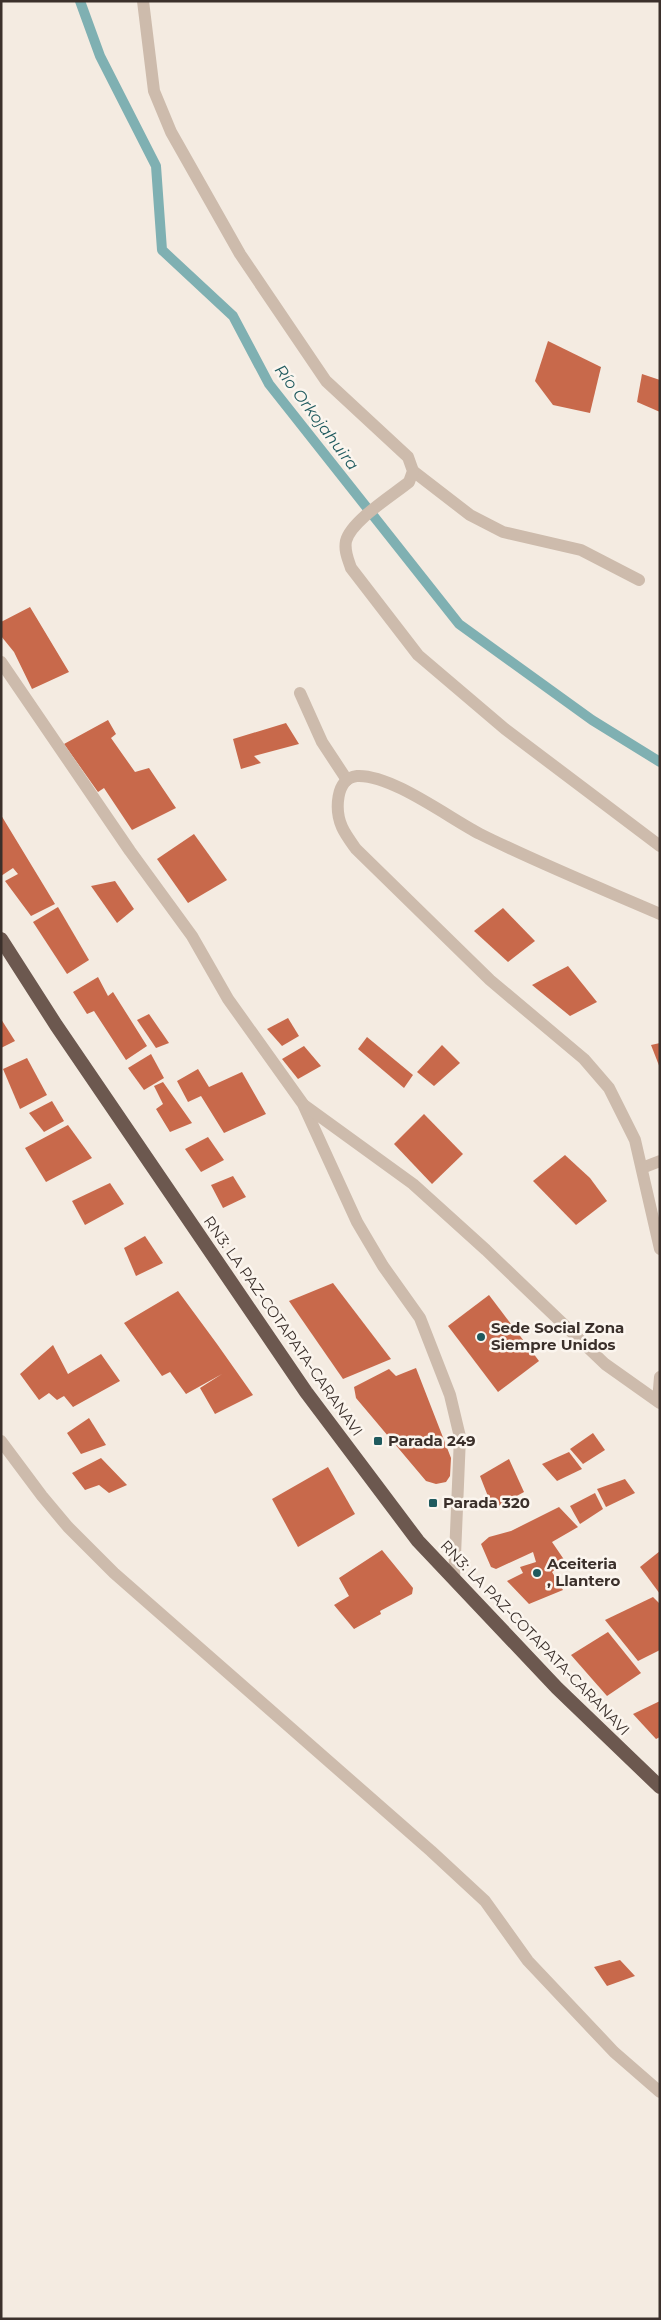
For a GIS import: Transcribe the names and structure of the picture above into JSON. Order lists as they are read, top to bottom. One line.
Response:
{"streets":{"highway":["RN3: LA PAZ-COTAPATA-CARANAVI"]},"water":["Río Orkojahuira"],"places":{"other":["Sede Social Zona Siempre Unidos","Aceiteria , Llantero"],"transit":["Parada 249","Parada 320"]}}
